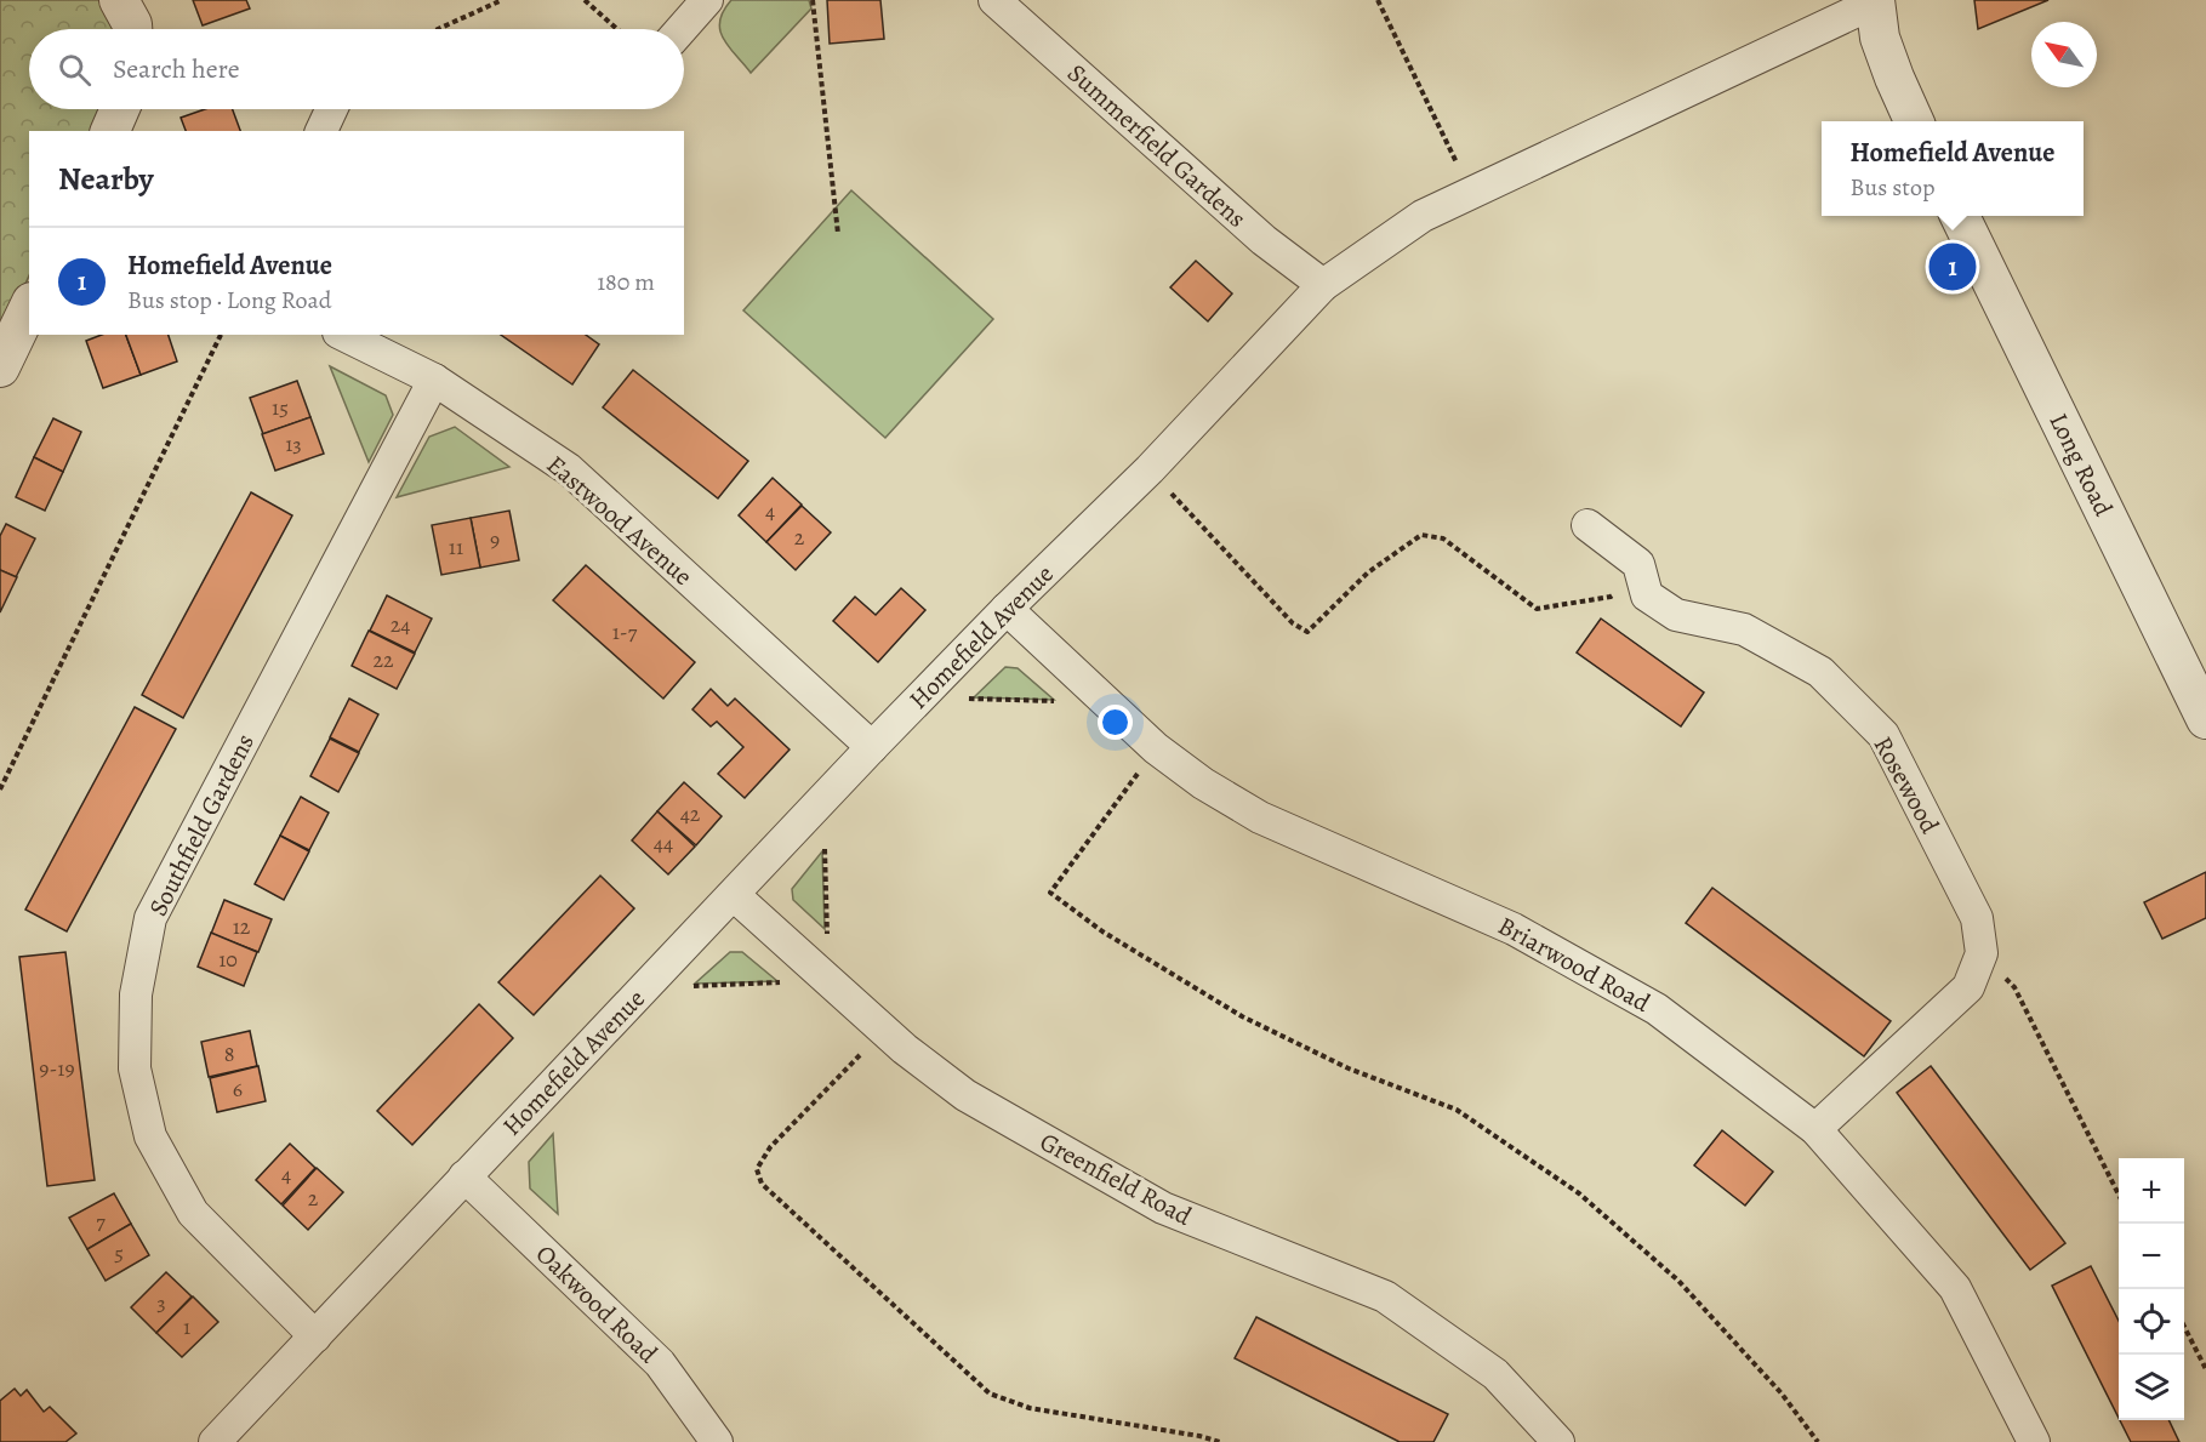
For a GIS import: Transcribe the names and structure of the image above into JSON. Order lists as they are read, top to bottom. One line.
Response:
{"streets":{"street":["Summerfield Gardens","Long Road","Eastwood Avenue","Homefield Avenue","Rosewood","Southfield Gardens","Briarwood Road","Greenfield Road","Oakwood Road"]},"crossings":[["Summerfield Gardens","Homefield Avenue"],["Eastwood Avenue","Homefield Avenue"],["Eastwood Avenue","Southfield Gardens"],["Homefield Avenue","Southfield Gardens"],["Homefield Avenue","Briarwood Road"],["Homefield Avenue","Greenfield Road"],["Homefield Avenue","Oakwood Road"],["Rosewood","Briarwood Road"]],"house_numbers":["15","13","4","2","9","11","24","1-7","22","42","44","12","10","8","9-19","6","4","2","7","5","3","1"],"north":"top left","page":{"search":"Search here","popup":["Homefield Avenue","Bus stop"],"heading":"Nearby","list":[{"mark":"1","name":"Homefield Avenue","note":"Bus stop · Long Road","value":"180 m"}],"pins":"1","map_buttons":["+","−"]}}
